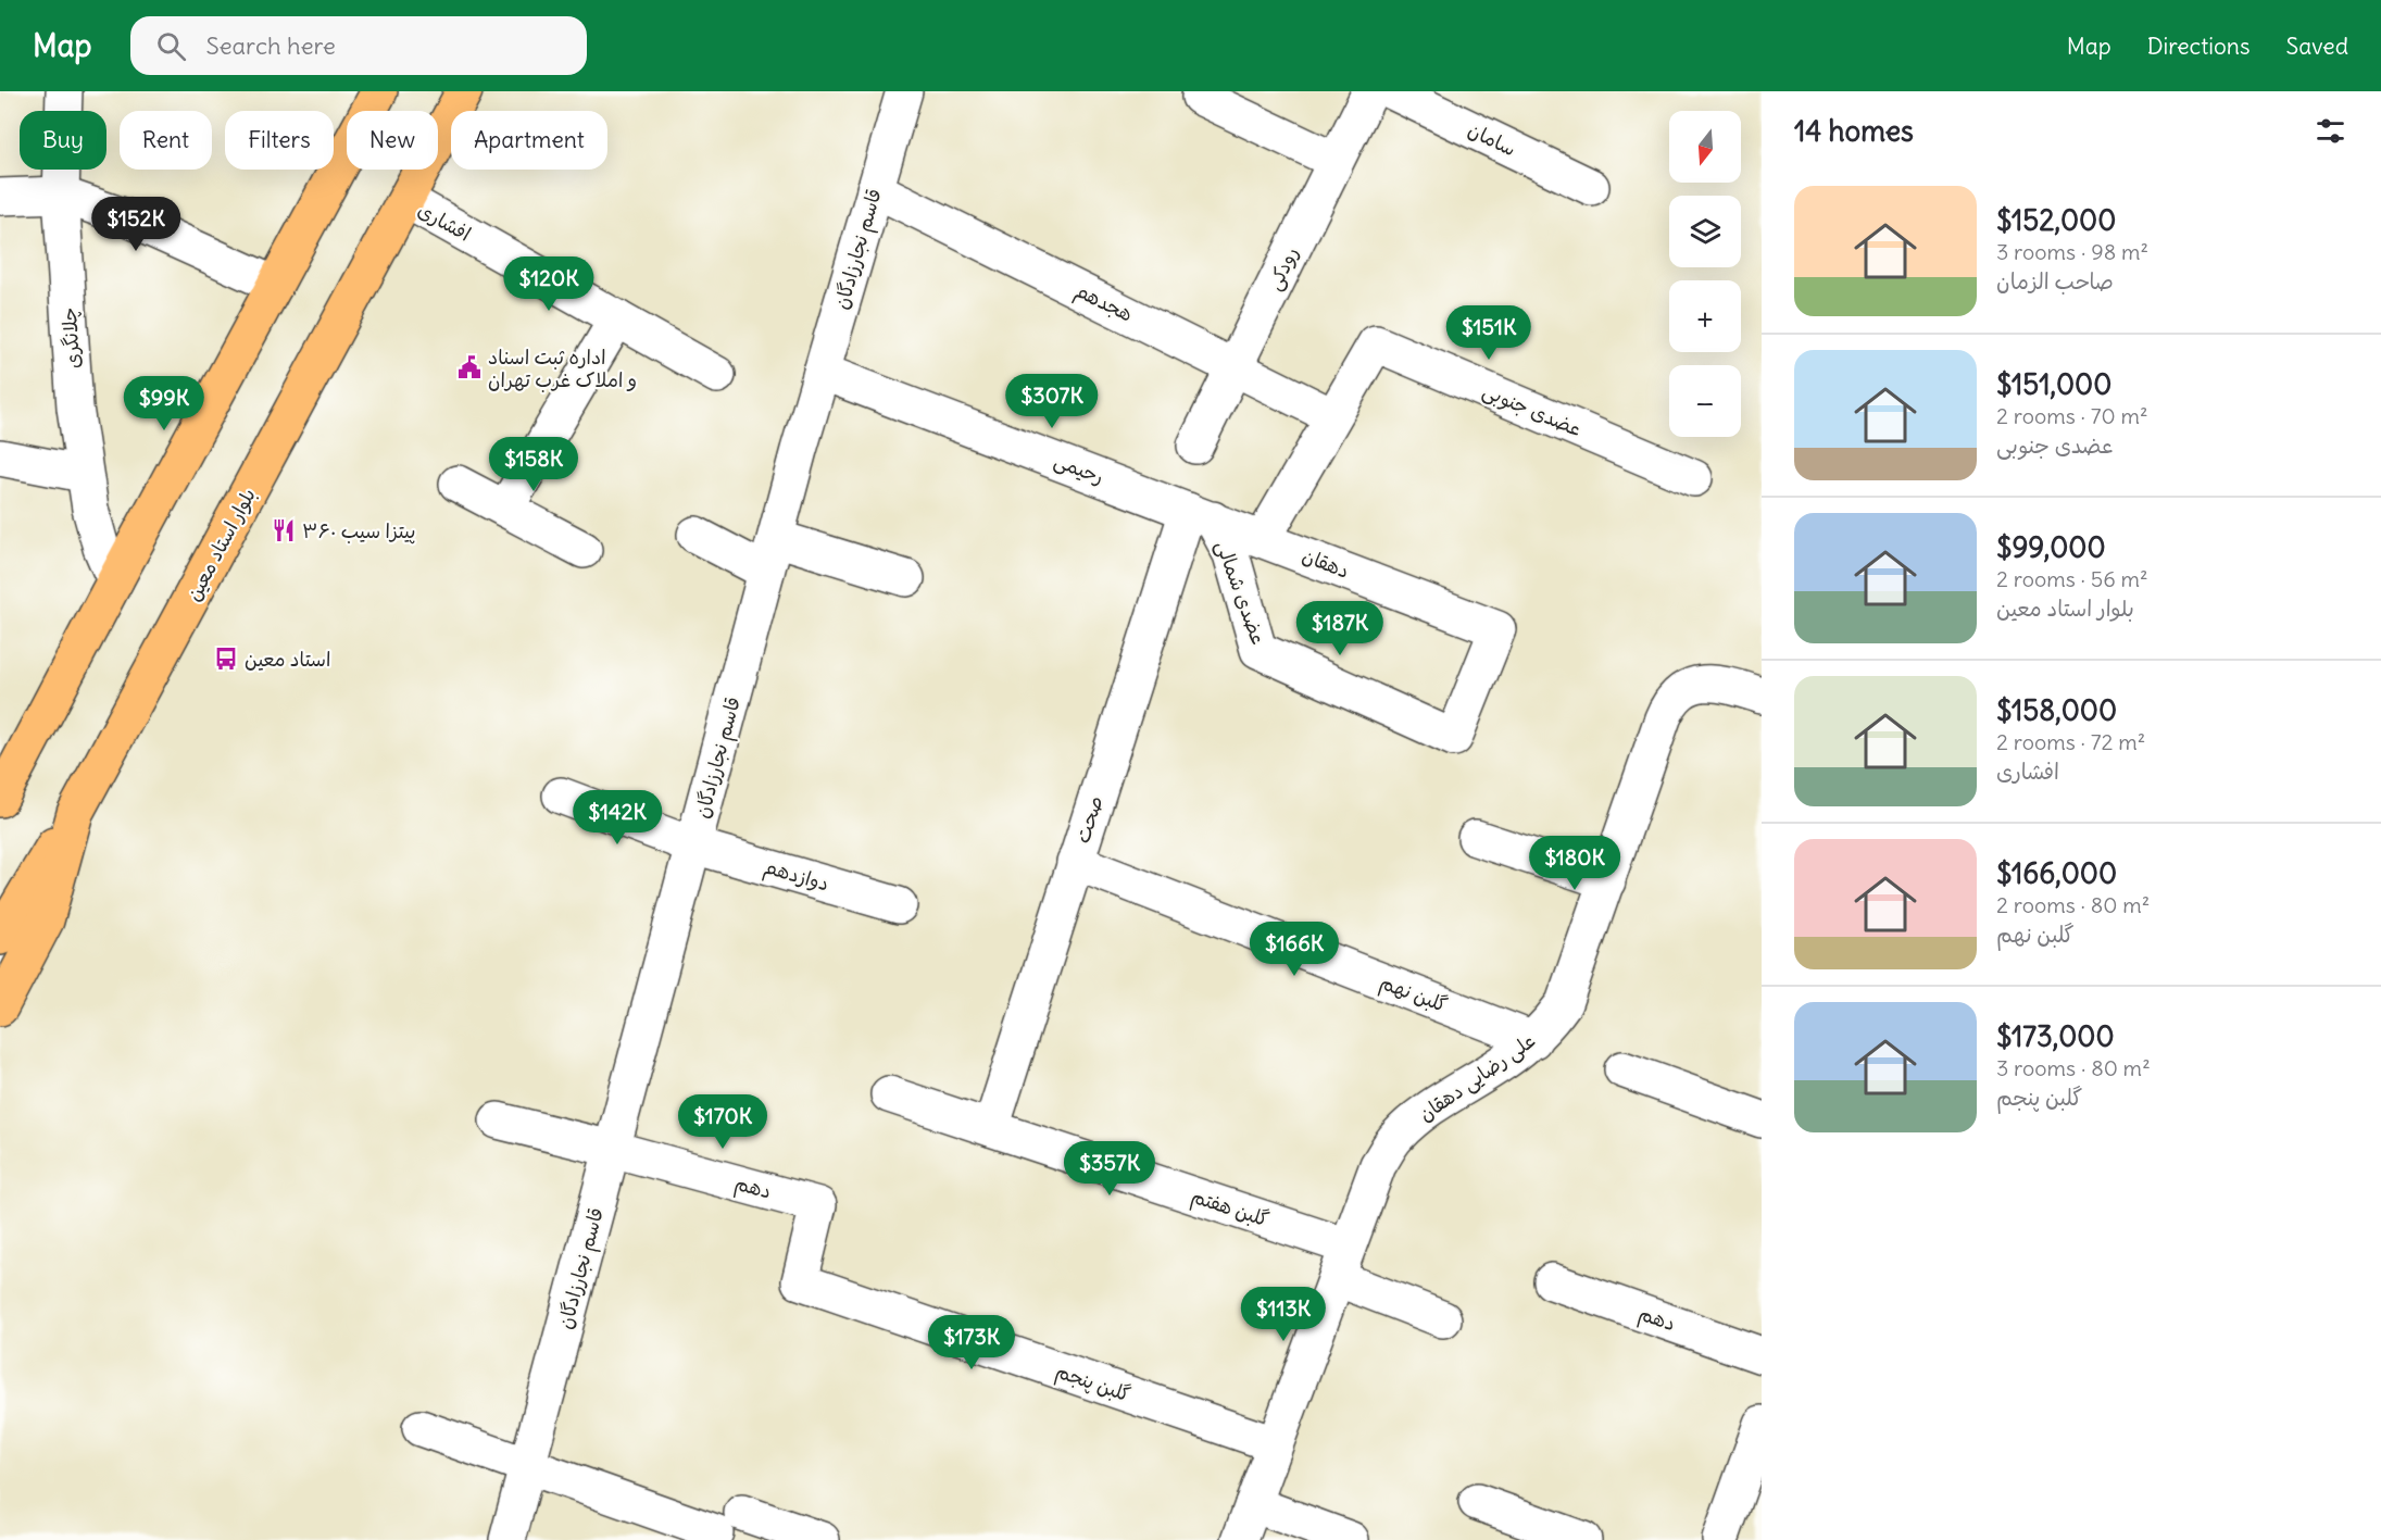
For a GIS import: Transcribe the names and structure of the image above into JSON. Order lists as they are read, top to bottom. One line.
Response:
{"streets":{"main road":["بلوار استاد معین"],"street":["سامان","افشاری","قاسم نجارزادگان","رودکی","هجدهم","چلانگری","عضدی جنوبی","رحیمی","دهقان","عضدی شمالی","صحت","دوازدهم","گلبن نهم","علی رضایی دهقان","دهم","گلبن هفتم","گلبن پنجم"]},"crossings":[["افشاری","بلوار استاد معین"],["قاسم نجارزادگان","هجدهم"],["قاسم نجارزادگان","رحیمی"],["قاسم نجارزادگان","دوازدهم"],["قاسم نجارزادگان","دهم"],["رودکی","هجدهم"],["هجدهم","عضدی جنوبی"],["رحیمی","دهقان"],["رحیمی","عضدی شمالی"],["رحیمی","صحت"],["دهقان","عضدی شمالی"],["عضدی شمالی","صحت"],["صحت","گلبن نهم"],["صحت","گلبن هفتم"],["گلبن نهم","علی رضایی دهقان"],["علی رضایی دهقان","گلبن هفتم"],["علی رضایی دهقان","گلبن پنجم"],["دهم","گلبن پنجم"]],"places":{"public building":["اداره ثبت اسناد و املاک غرب تهران"],"restaurant":["پیتزا سیب ۳۶۰"],"bus stop":["استاد معین"]},"north":"bottom","page":{"header":"Map","search":"Search here","nav":["Map","Directions","Saved"],"heading":"14 homes","map_buttons":["+","−"],"chip":["Buy","Rent","Filters","New","Apartment"],"list":[{"name":"$152,000","note":"3 rooms · 98 m² · صاحب الزمان"},{"name":"$151,000","note":"2 rooms · 70 m² · عضدی جنوبی"},{"name":"$99,000","note":"2 rooms · 56 m² · بلوار استاد معین"},{"name":"$158,000","note":"2 rooms · 72 m² · افشاری"},{"name":"$166,000","note":"2 rooms · 80 m² · گلبن نهم"},{"name":"$173,000","note":"3 rooms · 80 m² · گلبن پنجم"}],"price":["$152K","$120K","$151K","$307K","$99K","$158K","$187K","$142K","$180K","$166K","$170K","$357K","$113K","$173K"]}}
